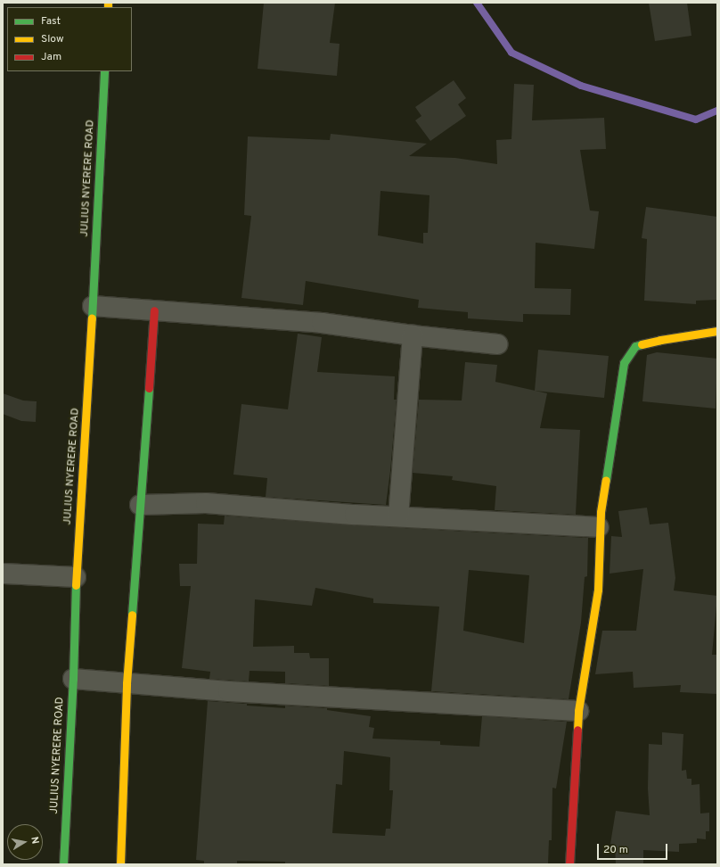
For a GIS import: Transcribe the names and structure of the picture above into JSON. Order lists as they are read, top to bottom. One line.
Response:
{"streets":{"main road":["JULIUS NYERERE ROAD"]},"legend":["Fast","Slow","Jam"],"scale_bar":"20 m","north":"right"}
